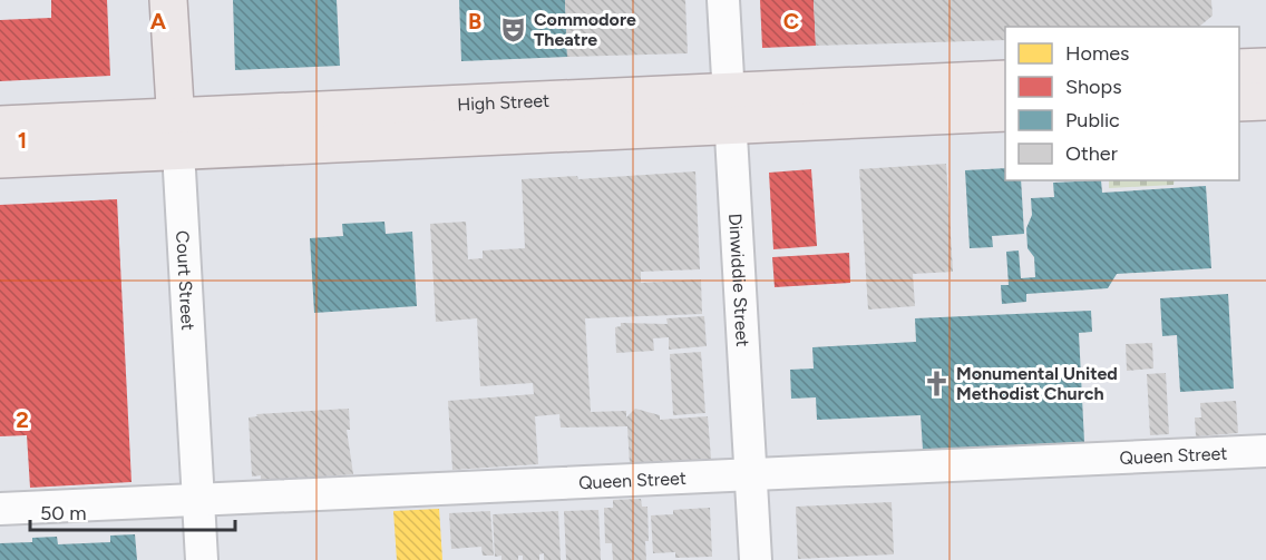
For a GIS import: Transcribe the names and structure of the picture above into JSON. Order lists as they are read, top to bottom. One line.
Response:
{"streets":{"main road":["High Street","Court Street"],"street":["Dinwiddie Street","Queen Street"]},"crossings":[["High Street","Dinwiddie Street"],["High Street","Court Street"],["Dinwiddie Street","Queen Street"],["Court Street","Queen Street"]],"places":{"theatre":["Commodore Theatre"],"church":["Monumental United Methodist Church"]},"legend":["Homes","Shops","Public","Other"],"scale_bar":"50 m","grid":{"columns":["A","B","C"],"rows":["1","2"]}}
